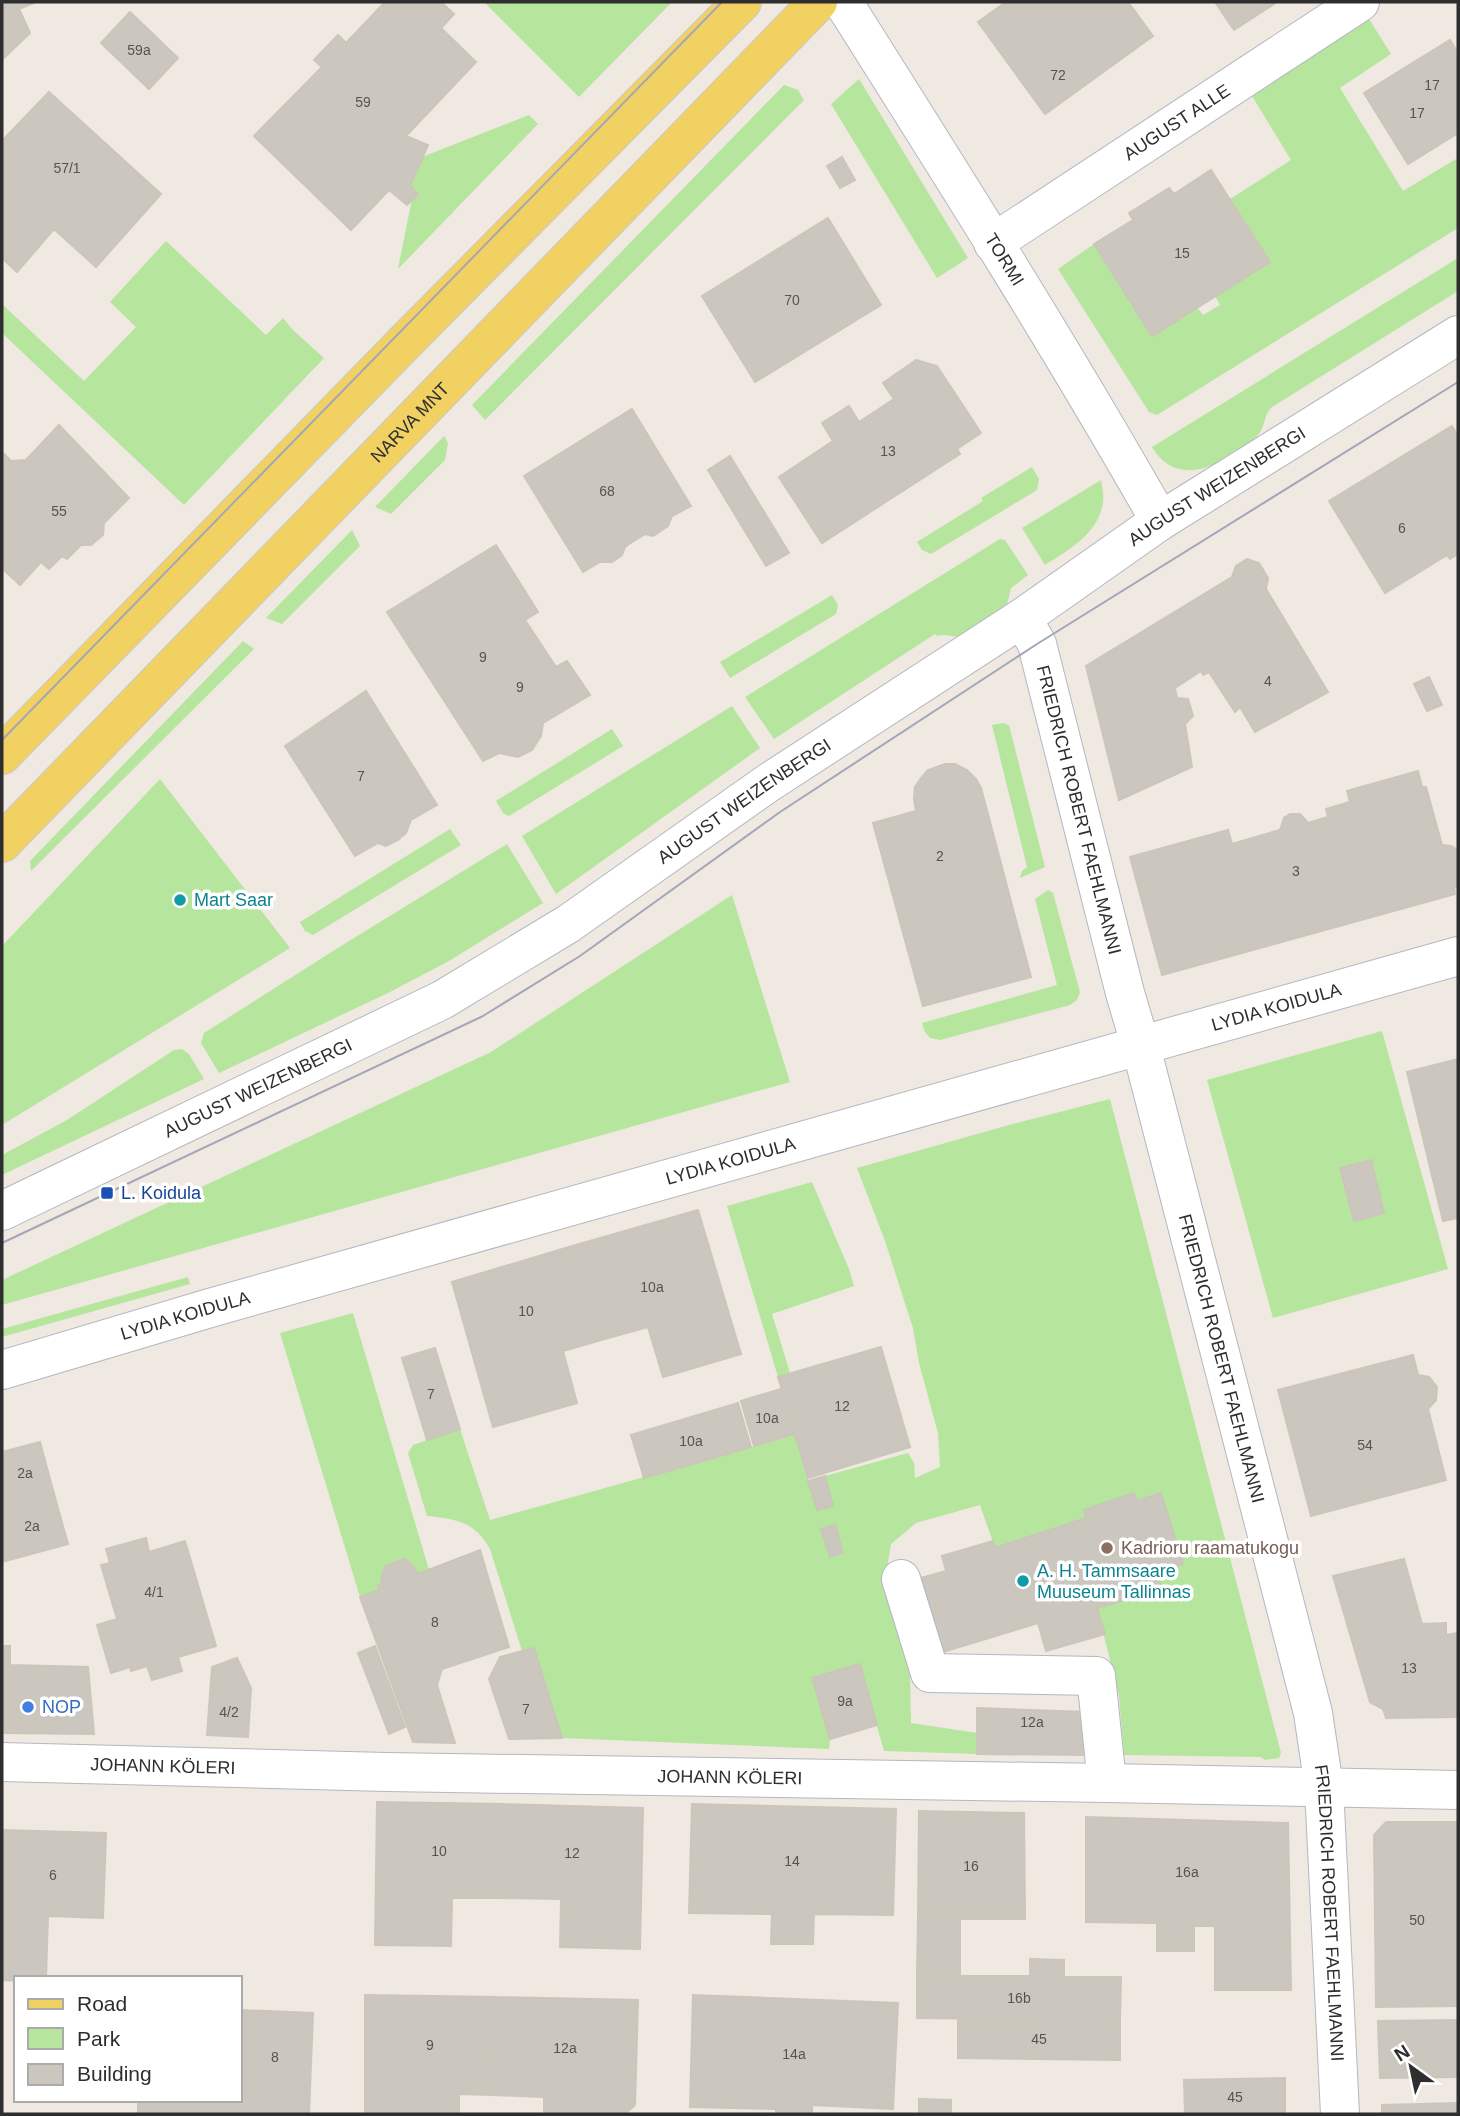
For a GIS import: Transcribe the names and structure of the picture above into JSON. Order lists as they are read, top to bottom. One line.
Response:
{"streets":{"main road":["NARVA MNT"],"street":["AUGUST ALLE","TORMI","AUGUST WEIZENBERGI","FRIEDRICH ROBERT FAEHLMANNI","LYDIA KOIDULA","JOHANN KÖLERI"]},"crossings":[["AUGUST ALLE","TORMI"],["TORMI","AUGUST WEIZENBERGI"],["AUGUST WEIZENBERGI","FRIEDRICH ROBERT FAEHLMANNI"],["FRIEDRICH ROBERT FAEHLMANNI","LYDIA KOIDULA"],["FRIEDRICH ROBERT FAEHLMANNI","JOHANN KÖLERI"]],"places":{"other":["Mart Saar","Kadrioru raamatukogu","A. H. Tammsaare Muuseum Tallinnas","NOP"],"transit":["L. Koidula"]},"house_numbers":["59a","72","17","59","17","57/1","15","70","13","68","55","6","9","4","9","7","2","3","10a","10","7","12","10a","10a","54","2a","2a","4/1","8","13","9a","7","4/2","12a","10","12","14","16","16a","6","50","16b","45","9","12a","14a","8","45"],"legend":["Road","Park","Building"],"north":"top left"}
